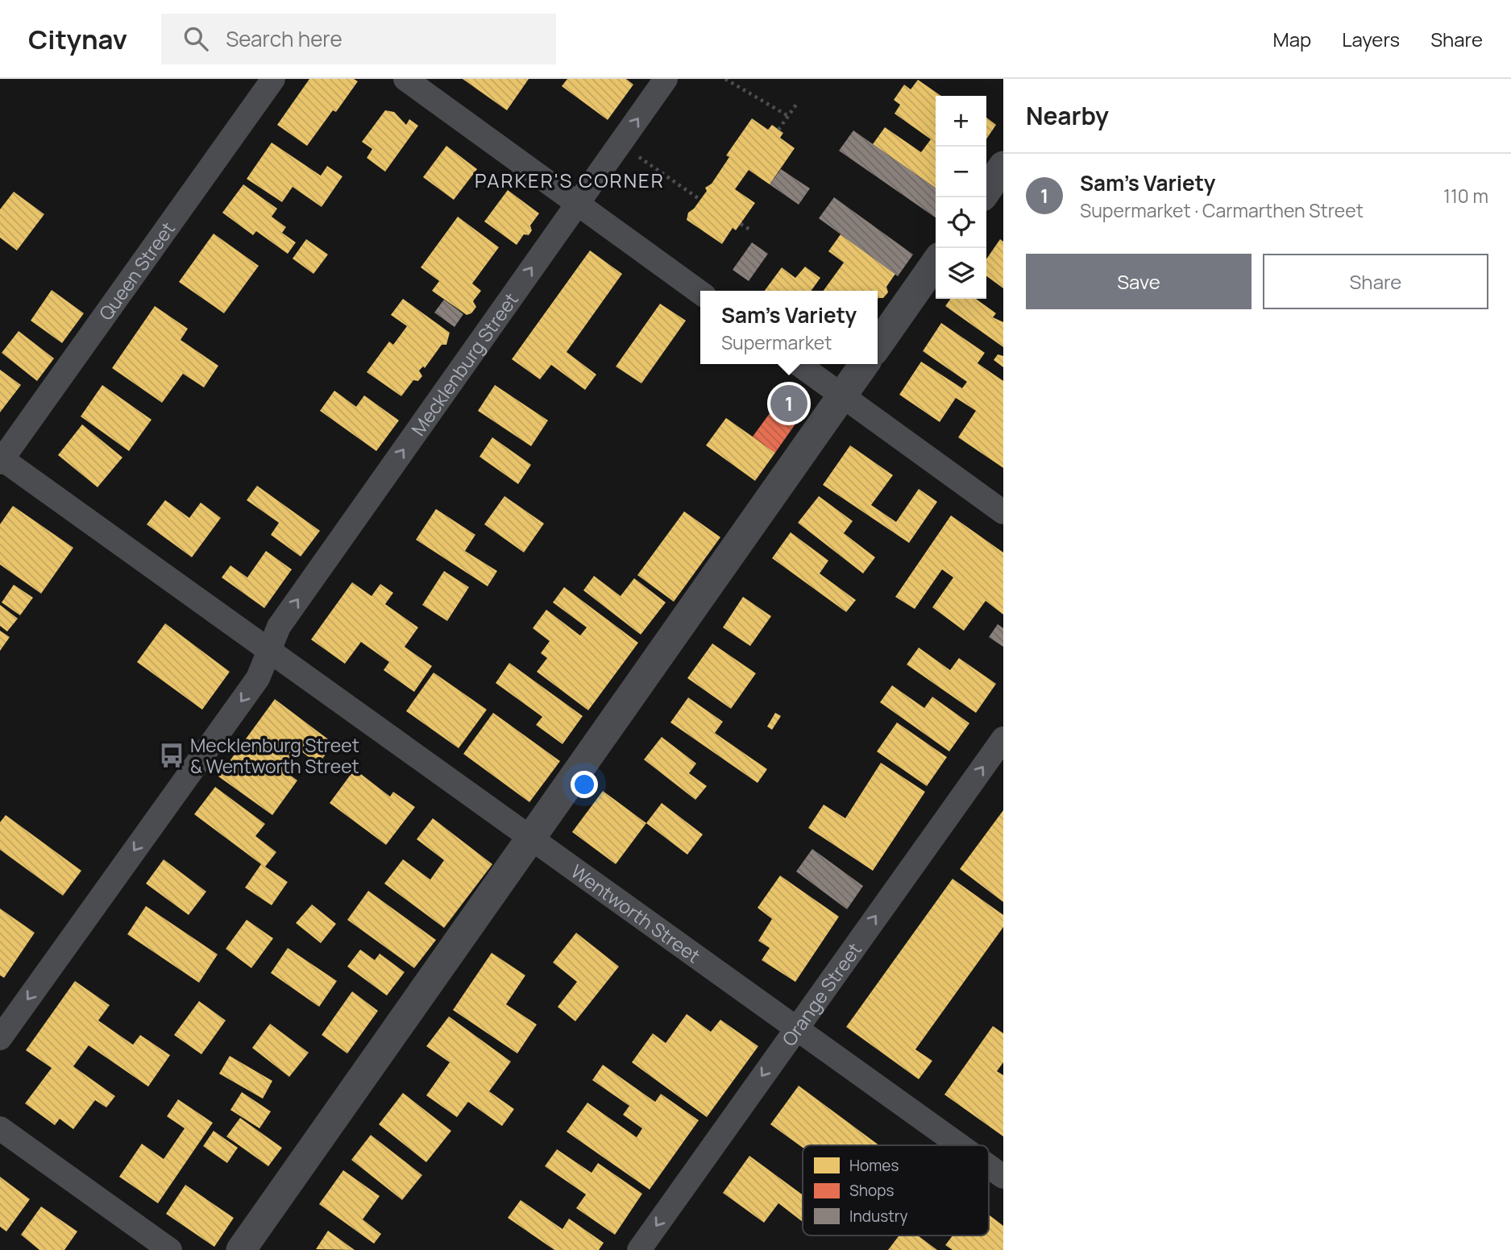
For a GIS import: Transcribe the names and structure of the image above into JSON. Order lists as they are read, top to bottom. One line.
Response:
{"streets":{"street":["Queen Street","Mecklenburg Street","Wentworth Street","Orange Street"]},"crossings":[["Queen Street","Wentworth Street"],["Mecklenburg Street","Wentworth Street"],["Wentworth Street","Orange Street"]],"districts":["PARKER'S CORNER"],"places":{"bus stop":["Mecklenburg Street & Wentworth Street"]},"legend":["Homes","Shops","Industry"],"page":{"header":"Citynav","search":"Search here","nav":["Map","Layers","Share"],"heading":"Nearby","map_buttons":["+","−"],"list":[{"mark":"1","name":"Sam's Variety","note":"Supermarket · Carmarthen Street","value":"110 m"}],"buttons":["Save","Share"],"popup":["Sam's Variety","Supermarket"],"pins":"1"}}
